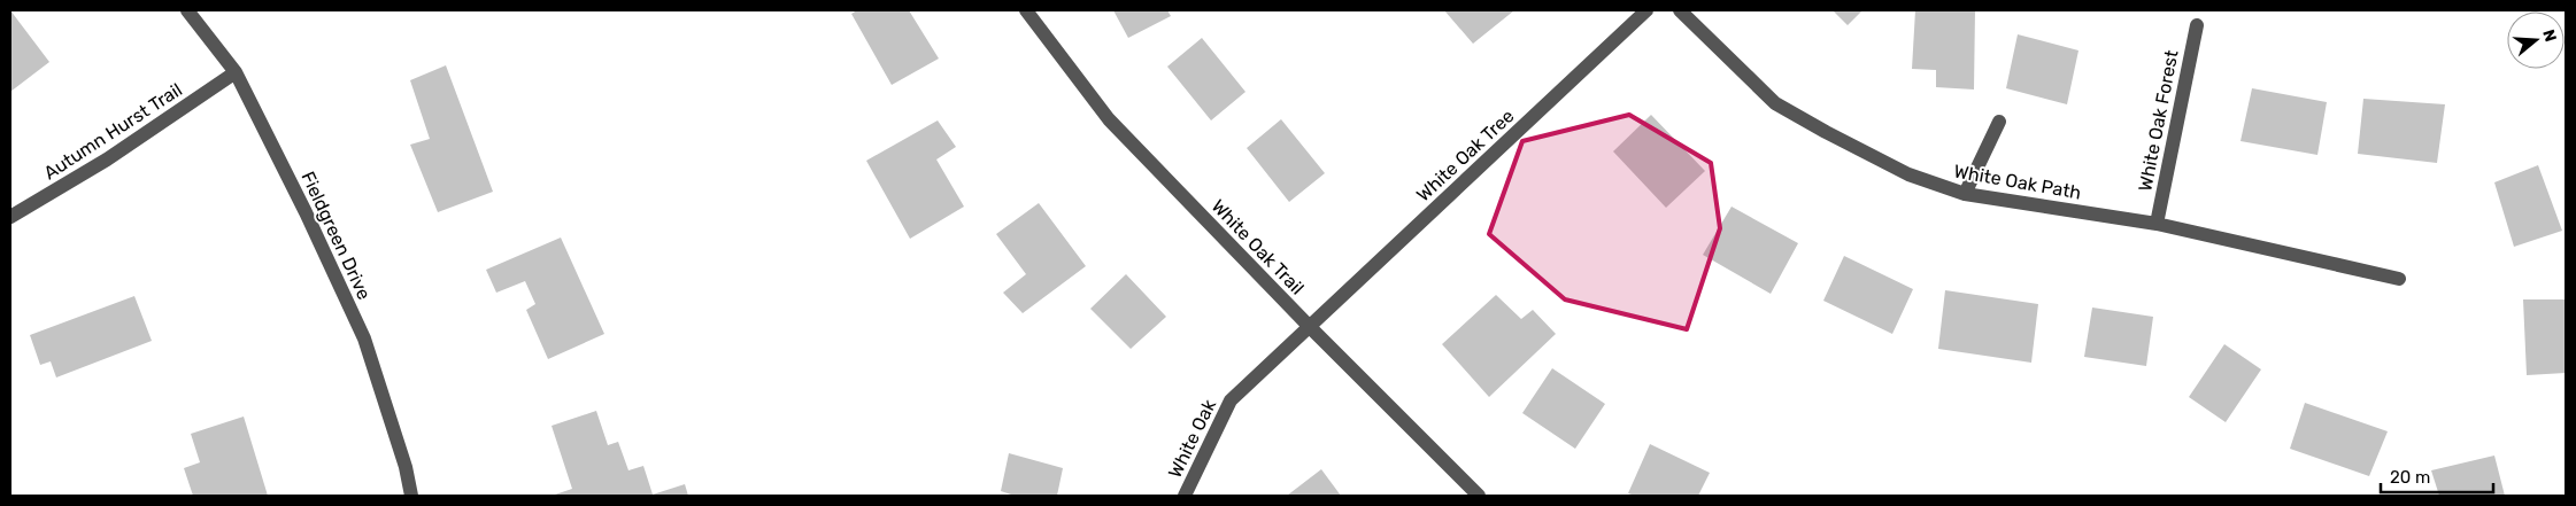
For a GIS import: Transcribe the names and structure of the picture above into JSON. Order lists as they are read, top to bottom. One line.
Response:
{"streets":{"street":["White Oak Forest","Autumn Hurst Trail","White Oak Tree","White Oak Path","Fieldgreen Drive","White Oak Trail","White Oak"]},"crossings":[["White Oak Forest","White Oak Path"],["Autumn Hurst Trail","Fieldgreen Drive"],["White Oak Tree","White Oak Trail"],["White Oak Tree","White Oak"],["White Oak Trail","White Oak"]],"scale_bar":"20 m","north":"right"}
